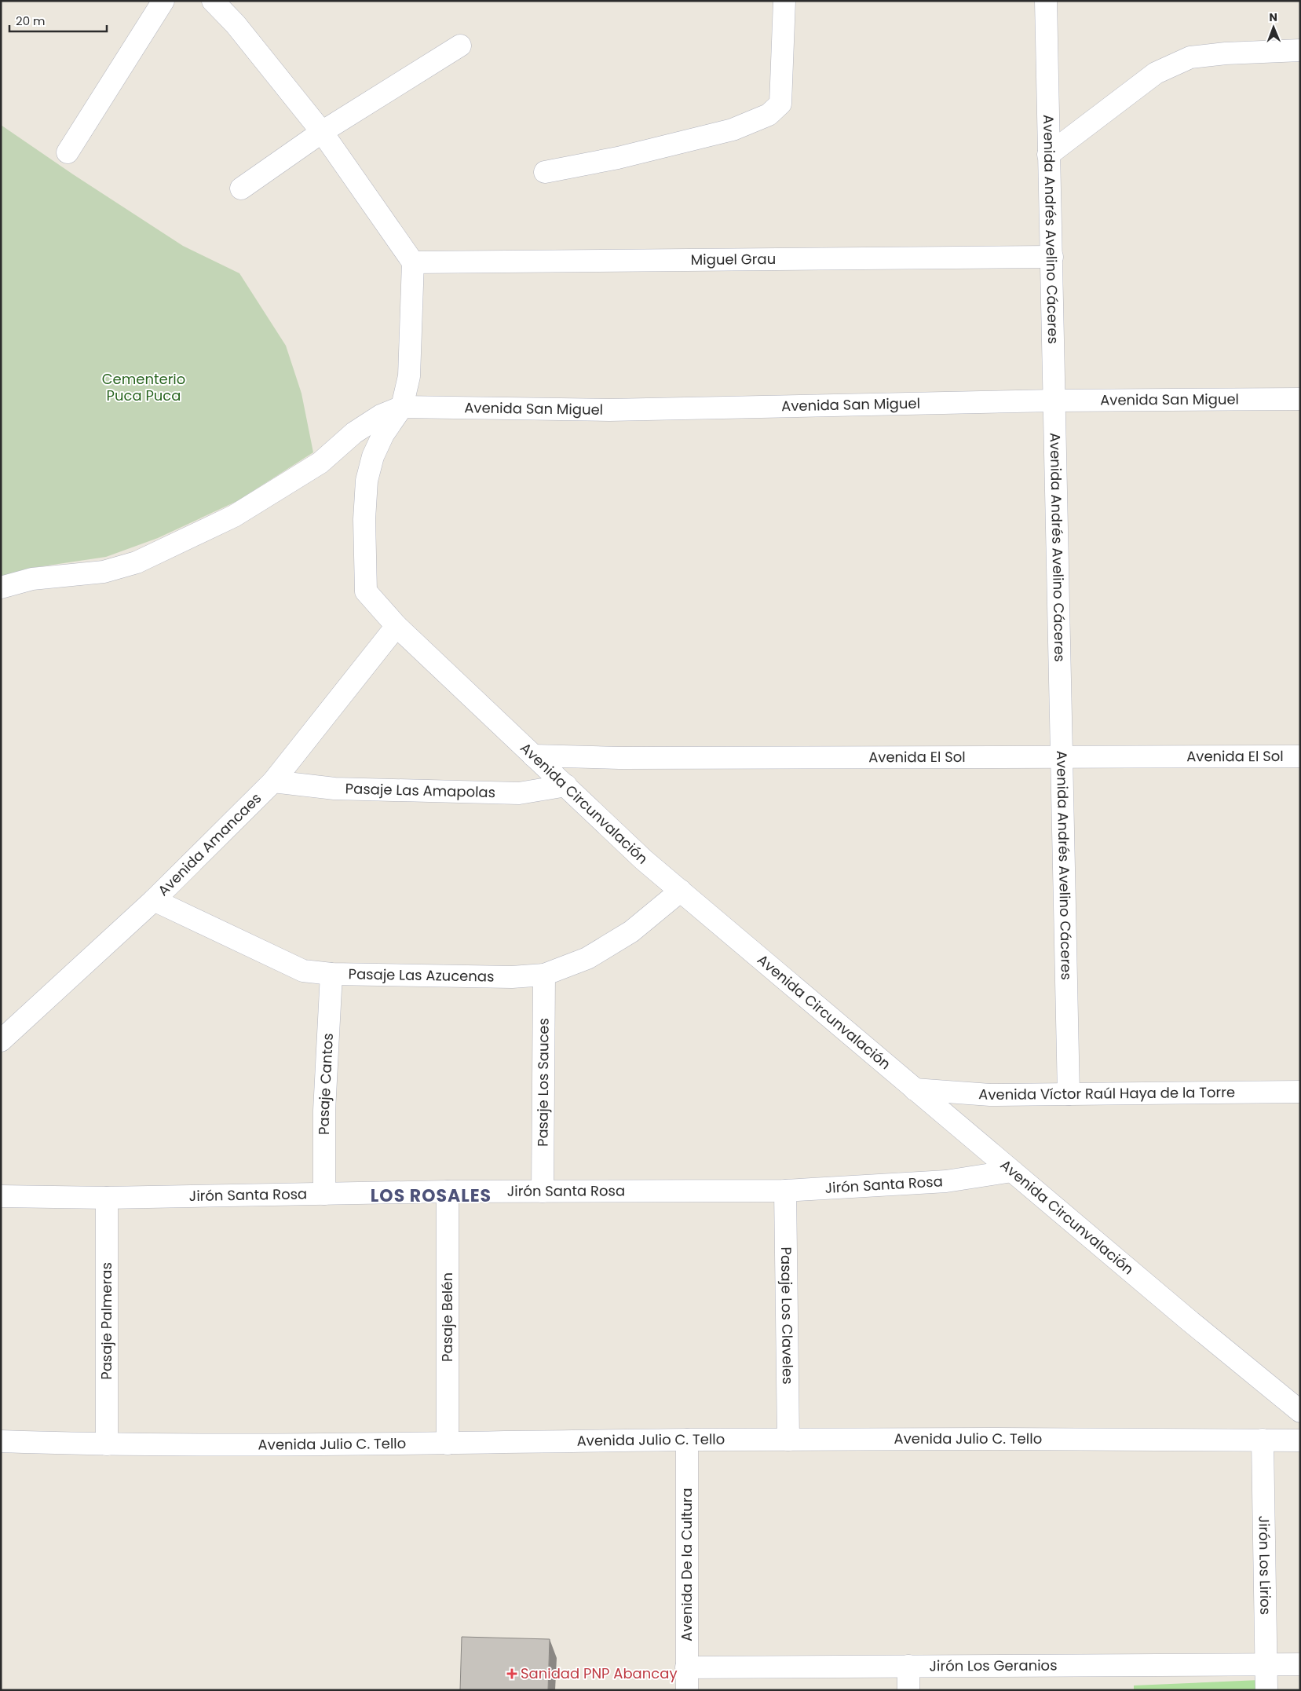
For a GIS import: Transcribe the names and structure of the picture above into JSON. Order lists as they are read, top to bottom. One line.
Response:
{"streets":{"street":["Avenida Andrés Avelino Cáceres","Miguel Grau","Avenida San Miguel","Avenida El Sol","Pasaje Las Amapolas","Avenida Circunvalación","Avenida Amancaes","Pasaje Las Azucenas","Pasaje Los Sauces","Pasaje Cantos","Avenida Víctor Raúl Haya de la Torre","Jirón Santa Rosa","Pasaje Los Claveles","Pasaje Belén","Pasaje Palmeras","Avenida Julio C. Tello","Avenida De la Cultura","Jirón Los Lirios","Jirón Los Geranios"]},"crossings":[["Avenida Andrés Avelino Cáceres","Miguel Grau"],["Avenida Andrés Avelino Cáceres","Avenida San Miguel"],["Avenida Andrés Avelino Cáceres","Avenida El Sol"],["Avenida Andrés Avelino Cáceres","Avenida Víctor Raúl Haya de la Torre"],["Avenida San Miguel","Avenida Circunvalación"],["Avenida El Sol","Avenida Circunvalación"],["Pasaje Las Amapolas","Avenida Circunvalación"],["Pasaje Las Amapolas","Avenida Amancaes"],["Avenida Circunvalación","Avenida Amancaes"],["Avenida Circunvalación","Pasaje Las Azucenas"],["Avenida Circunvalación","Avenida Víctor Raúl Haya de la Torre"],["Avenida Circunvalación","Jirón Santa Rosa"],["Avenida Amancaes","Pasaje Las Azucenas"],["Pasaje Las Azucenas","Pasaje Los Sauces"],["Pasaje Las Azucenas","Pasaje Cantos"],["Pasaje Los Sauces","Jirón Santa Rosa"],["Pasaje Cantos","Jirón Santa Rosa"],["Jirón Santa Rosa","Pasaje Los Claveles"],["Jirón Santa Rosa","Pasaje Belén"],["Jirón Santa Rosa","Pasaje Palmeras"],["Pasaje Los Claveles","Avenida Julio C. Tello"],["Pasaje Belén","Avenida Julio C. Tello"],["Pasaje Palmeras","Avenida Julio C. Tello"],["Avenida Julio C. Tello","Avenida De la Cultura"],["Avenida Julio C. Tello","Jirón Los Lirios"],["Avenida De la Cultura","Jirón Los Geranios"],["Jirón Los Lirios","Jirón Los Geranios"]],"districts":["LOS ROSALES"],"parks":["Cementerio Puca Puca"],"places":{"health":["Sanidad PNP Abancay"]},"scale_bar":"20 m","north":"top"}
